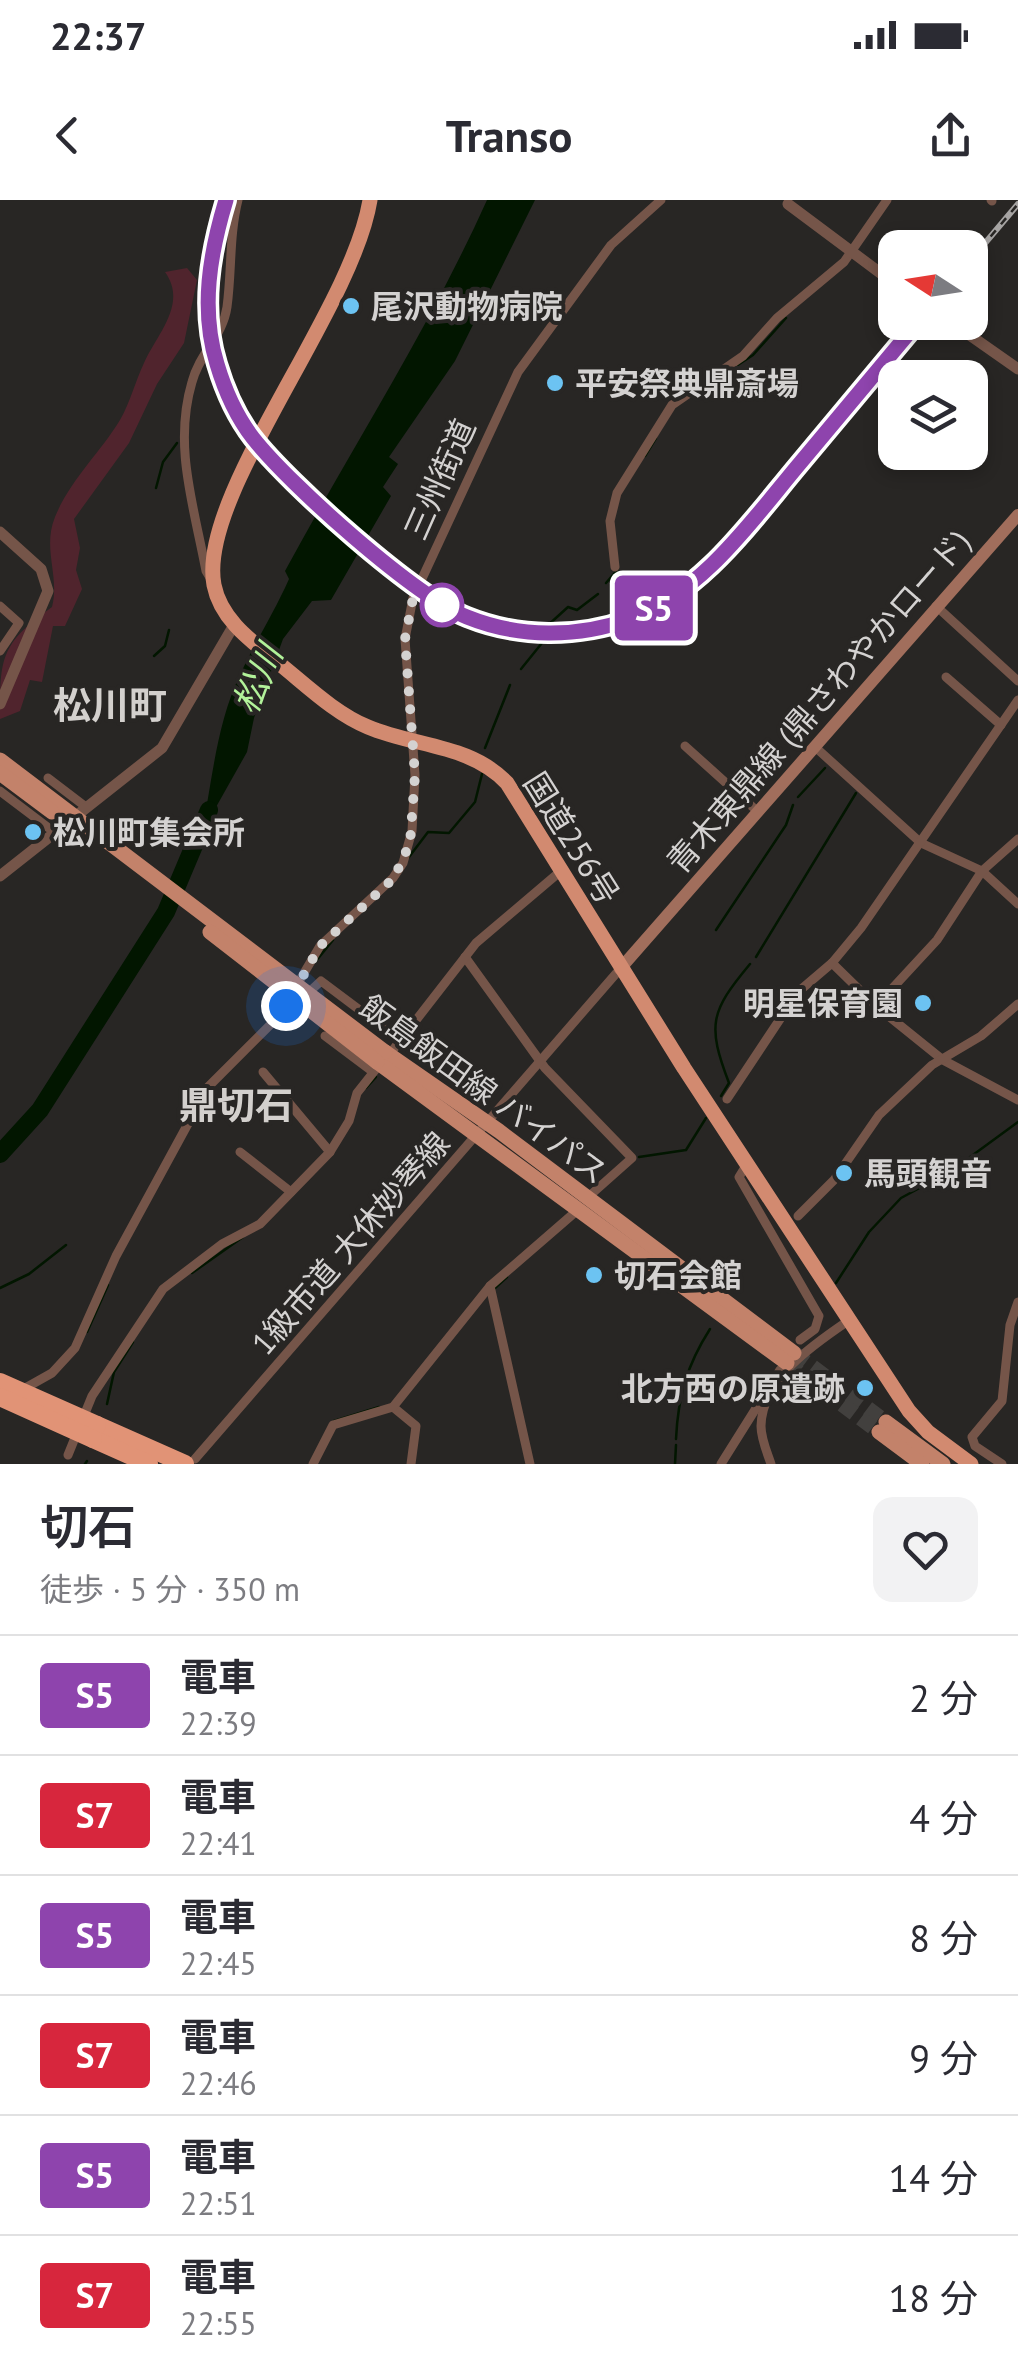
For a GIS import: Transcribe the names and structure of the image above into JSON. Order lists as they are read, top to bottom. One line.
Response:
{"streets":{"highway":["国道256号"],"main road":["青木東鼎線 (鼎さわやかロード)","飯島飯田線 バイパス"],"street":["三州街道","1級市道 大休妙琴線"]},"crossings":[["三州街道","国道256号"],["青木東鼎線 (鼎さわやかロード)","国道256号"],["青木東鼎線 (鼎さわやかロード)","1級市道 大休妙琴線"],["国道256号","1級市道 大休妙琴線"],["飯島飯田線 バイパス","1級市道 大休妙琴線"]],"districts":["松川町","鼎切石"],"water":["松川"],"places":["尾沢動物病院","平安祭典鼎斎場","松川町集会所","明星保育園","馬頭観音","切石会館","北方西の原遺跡"],"north":"left","page":{"status":"22:37","header":"Transo","on_map":"S5","heading":["切石","徒歩 · 5 分 · 350 m"],"list":[{"mark":"S5","name":"電車","note":"22:39","value":"2 分"},{"mark":"S7","name":"電車","note":"22:41","value":"4 分"},{"mark":"S5","name":"電車","note":"22:45","value":"8 分"},{"mark":"S7","name":"電車","note":"22:46","value":"9 分"},{"mark":"S5","name":"電車","note":"22:51","value":"14 分"},{"mark":"S7","name":"電車","note":"22:55","value":"18 分"}]}}
